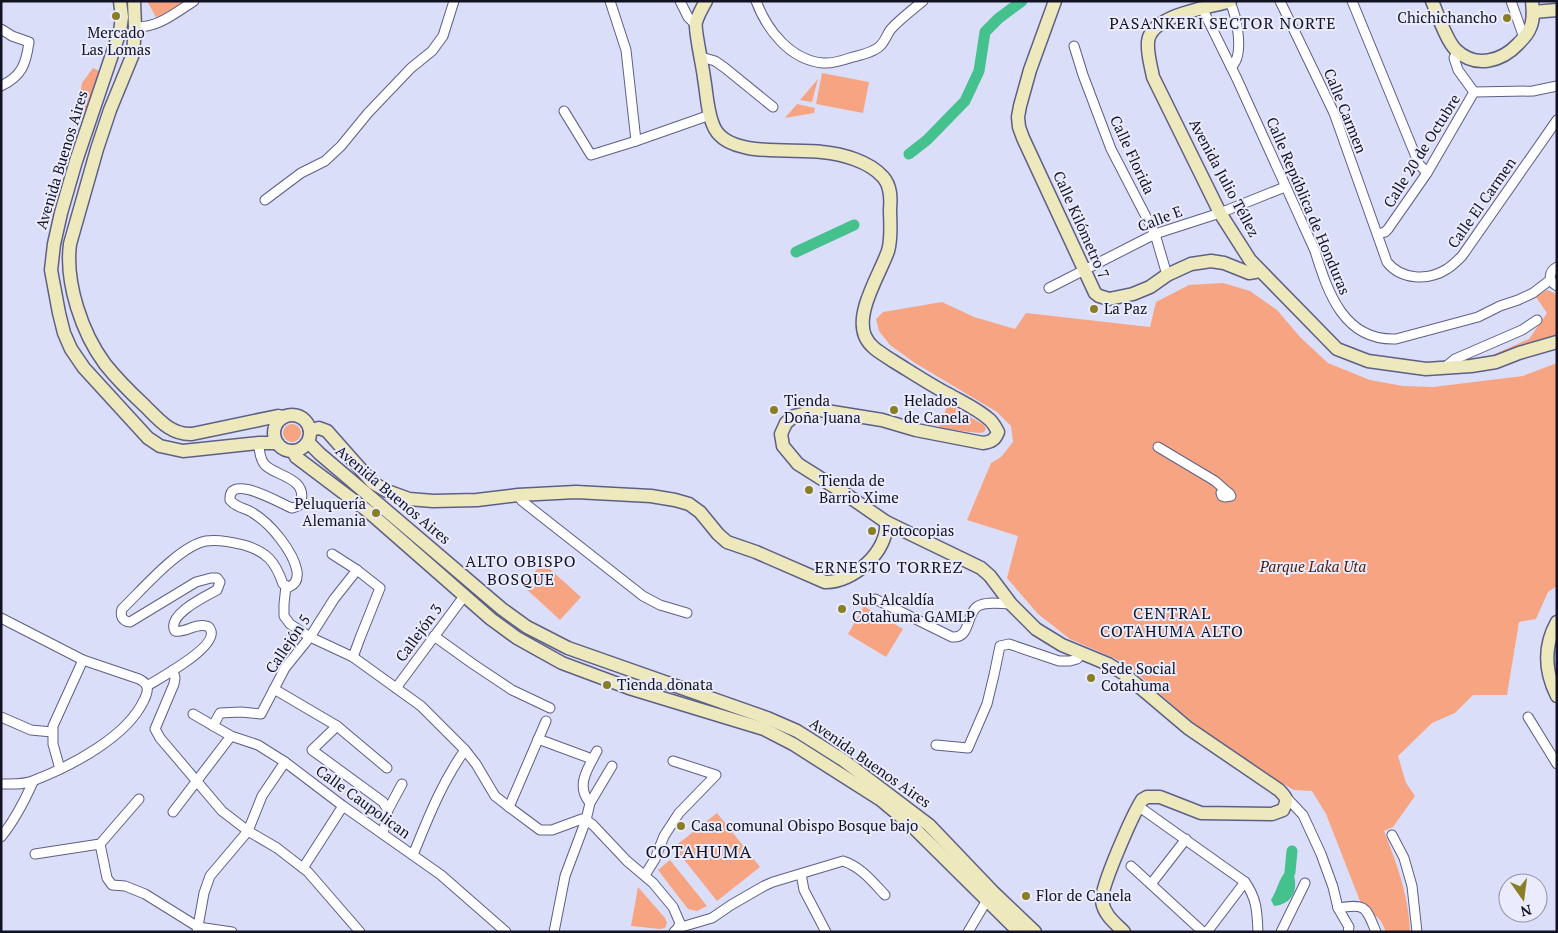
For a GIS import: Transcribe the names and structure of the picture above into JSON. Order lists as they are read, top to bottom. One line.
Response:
{"streets":{"main road":["Avenida Buenos Aires","Avenida Julio Téllez","Calle Kilómetro 7"],"street":["Calle Carmen","Calle 20 de Octubre","Calle Florida","Calle El Carmen","Calle República de Honduras","Calle E","Callejón 3","Callejón 5","Calle Caupolican"]},"crossings":[["Calle Carmen","Calle 20 de Octubre"],["Calle Carmen","Calle El Carmen"],["Calle 20 de Octubre","Calle El Carmen"],["Calle Florida","Calle E"],["Calle Florida","Calle Kilómetro 7"],["Avenida Buenos Aires","Callejón 3"],["Avenida Julio Téllez","Calle República de Honduras"],["Avenida Julio Téllez","Calle E"],["Avenida Julio Téllez","Calle Kilómetro 7"],["Calle República de Honduras","Calle E"],["Calle E","Calle Kilómetro 7"],["Callejón 5","Calle Caupolican"]],"districts":["PASANKERI SECTOR NORTE","ALTO OBISPO BOSQUE","ERNESTO TORREZ","CENTRAL COTAHUMA ALTO","COTAHUMA"],"parks":["Parque Laka Uta"],"places":["Mercado Las Lomas","Chichichancho","La Paz","Tienda Doña Juana","Helados de Canela","Tienda de Barrio Xime","Peluquería Alemania","Fotocopias","Sub Alcaldía Cotahuma GAMLP","Sede Social Cotahuma","Tienda donata","Casa comunal Obispo Bosque bajo","Flor de Canela"],"north":"bottom"}
